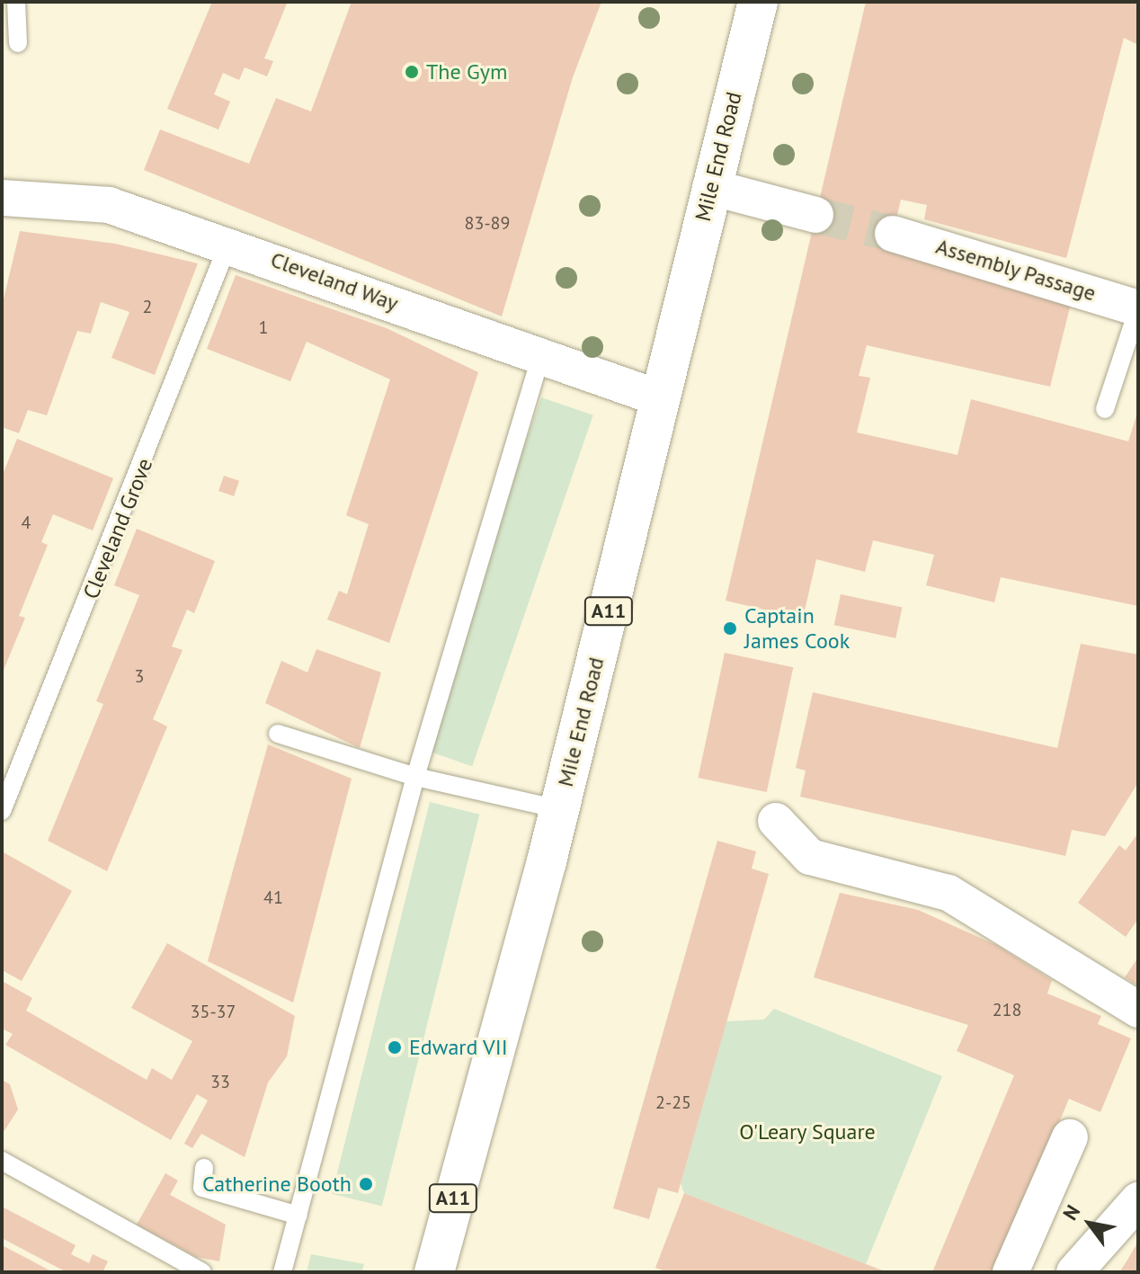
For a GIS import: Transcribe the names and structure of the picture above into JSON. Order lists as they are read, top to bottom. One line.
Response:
{"streets":{"highway":["Mile End Road","A11"],"street":["Assembly Passage","Cleveland Way"],"lane":["Cleveland Grove"]},"crossings":[["Mile End Road","Cleveland Way"],["Cleveland Way","Cleveland Grove"]],"parks":["O'Leary Square"],"places":["The Gym","Captain James Cook","Edward VII","Catherine Booth"],"house_numbers":["83-89","2","1","4","3","41","218","35-37","33","2-25"],"north":"top left"}
